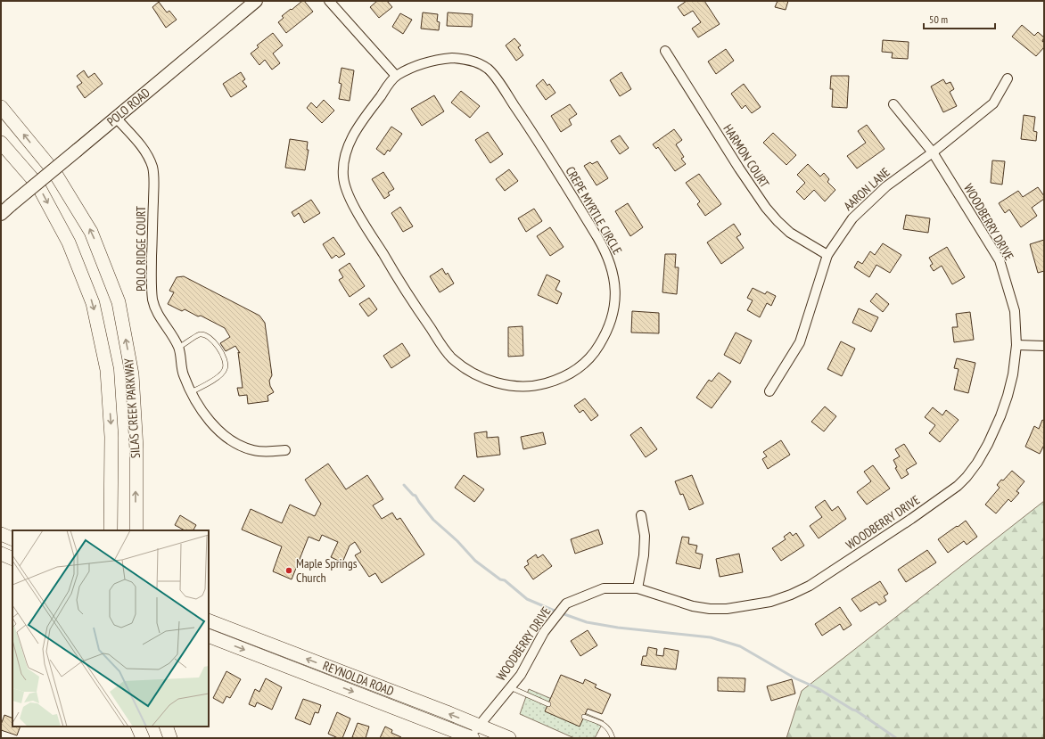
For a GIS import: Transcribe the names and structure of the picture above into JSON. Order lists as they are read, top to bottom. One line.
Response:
{"streets":{"main road":["POLO ROAD","SILAS CREEK PARKWAY","REYNOLDA ROAD"],"street":["HARMON COURT","AARON LANE","CREPE MYRTLE CIRCLE","WOODBERRY DRIVE","POLO RIDGE COURT"]},"crossings":[["POLO ROAD","POLO RIDGE COURT"],["HARMON COURT","AARON LANE"],["AARON LANE","WOODBERRY DRIVE"],["WOODBERRY DRIVE","REYNOLDA ROAD"]],"places":["Maple Springs Church"],"scale_bar":"50 m"}
